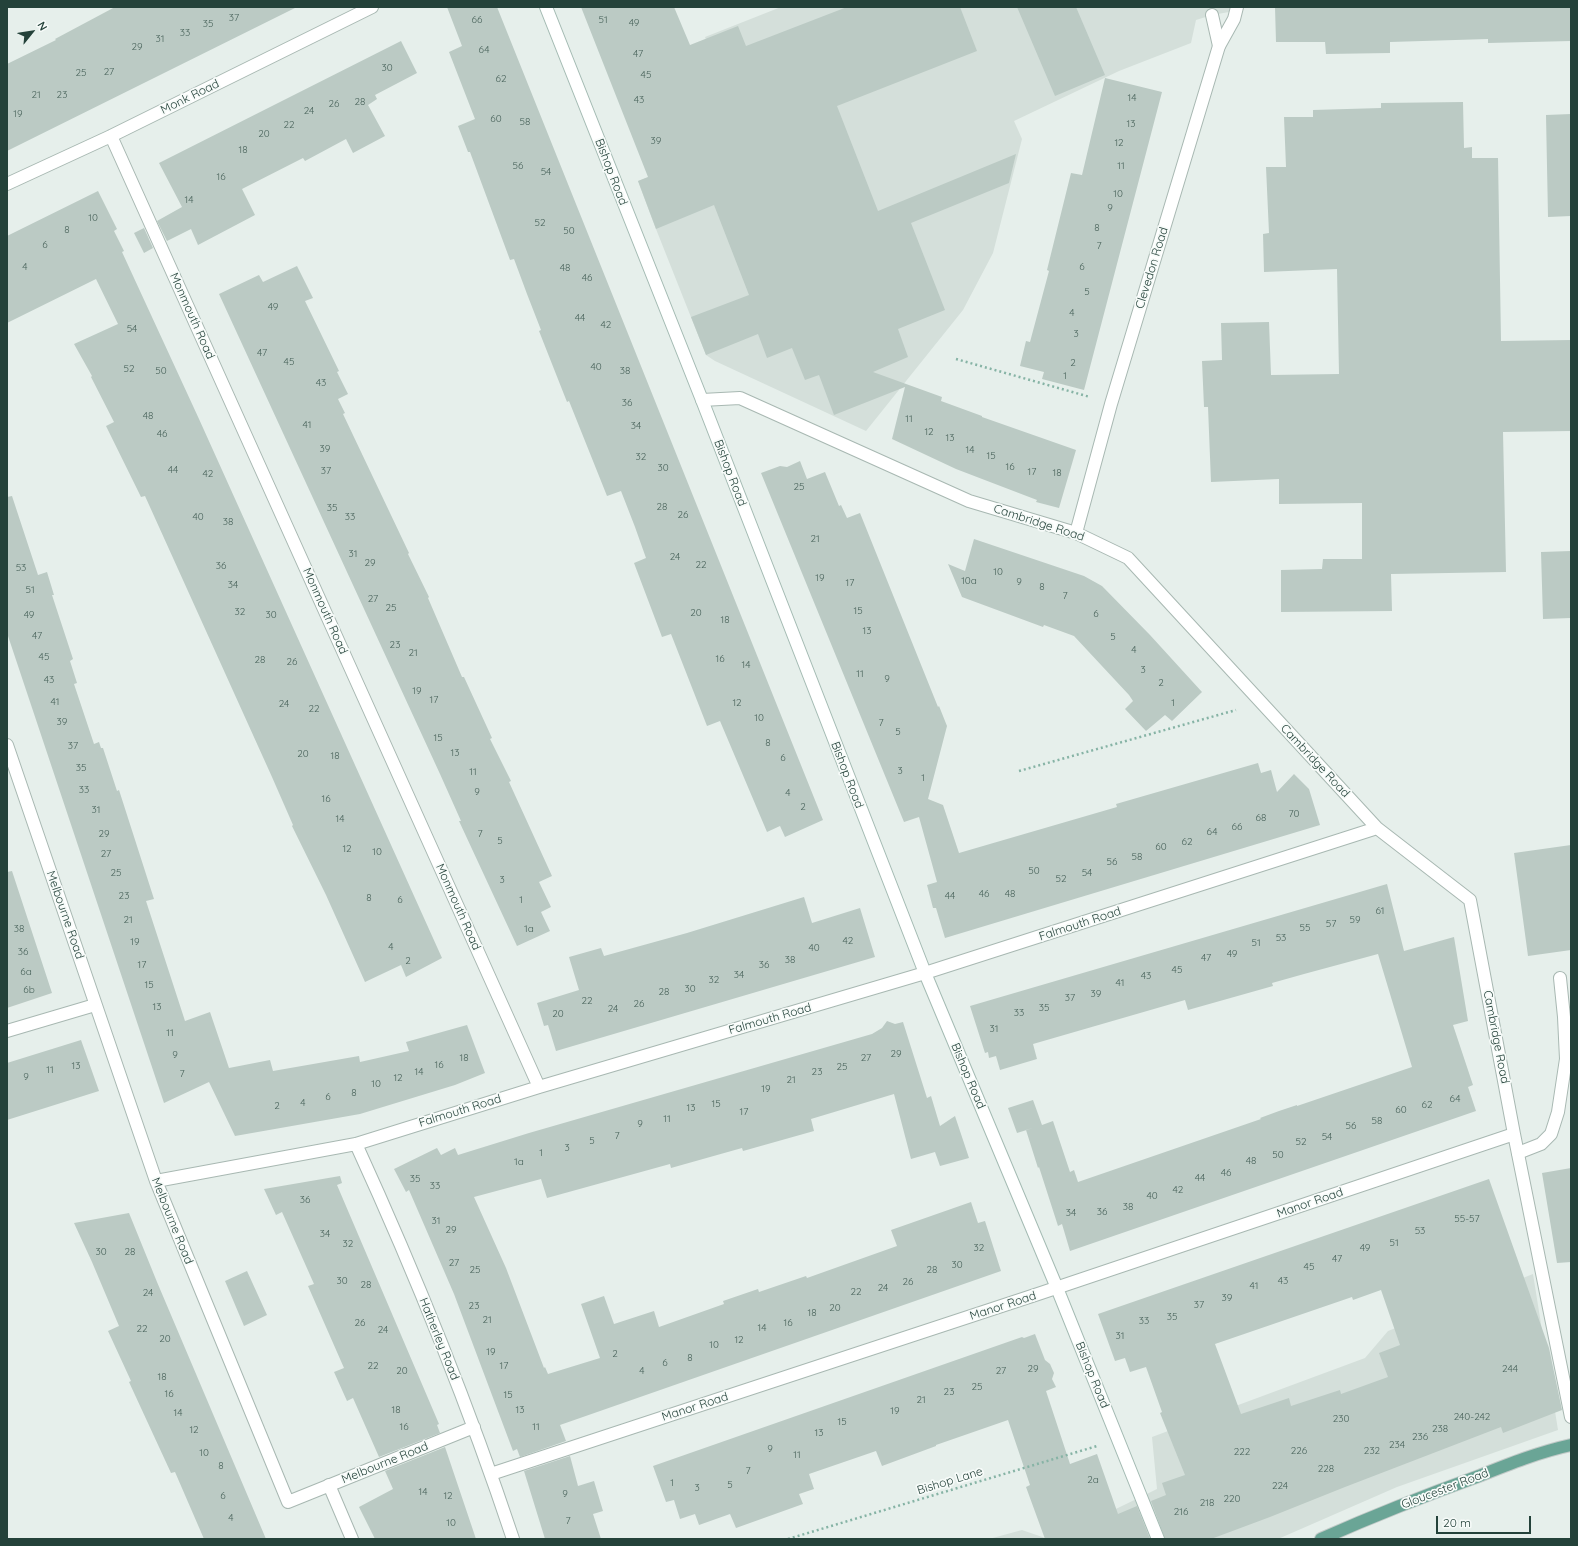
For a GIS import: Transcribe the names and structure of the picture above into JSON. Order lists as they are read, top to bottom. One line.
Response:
{"streets":{"main road":["Gloucester Road"],"street":["Monk Road","Bishop Road","Clevedon Road","Monmouth Road","Cambridge Road","Melbourne Road","Falmouth Road","Manor Road","Hatherley Road"],"path":["Bishop Lane"]},"crossings":[["Monk Road","Monmouth Road"],["Bishop Road","Cambridge Road"],["Bishop Road","Falmouth Road"],["Bishop Road","Manor Road"],["Bishop Road","Bishop Lane"],["Clevedon Road","Cambridge Road"],["Monmouth Road","Falmouth Road"],["Cambridge Road","Falmouth Road"],["Cambridge Road","Manor Road"],["Melbourne Road","Falmouth Road"],["Melbourne Road","Hatherley Road"],["Falmouth Road","Hatherley Road"],["Manor Road","Hatherley Road"]],"house_numbers":["37","66","51","49","35","33","31","29","64","47","30","27","25","45","62","21","23","14","43","28","26","24","19","60","58","13","22","20","39","12","18","56","11","54","16","10","14","9","10","52","8","8","50","6","7","4","6","48","46","5","49","4","44","42","54","3","47","45","2","40","52","50","38","1","43","36","48","11","41","34","12","46","13","39","14","15","32","16","30","44","37","17","18","42","25","28","35","26","40","33","38","21","31","24","29","22","36","53","10","19","10a","9","17","34","8","51","7","27","25","15","32","20","6","49","30","18","13","47","5","23","4","21","45","16","28","26","14","3","11","9","43","2","19","17","41","12","1","24","22","10","39","7","5","15","8","37","13","20","18","6","35","3","11","1","33","9","4","16","2","31","70","68","14","66","64","29","7","5","62","60","12","10","27","58","56","50","25","54","52","3","46","48","23","44","8","6","1","61","21","59","57","55","38","1a","53","42","19","51","4","40","36","49","47","38","2","17","36","45","6a","34","43","32","41","15","30","6b","28","39","37","22","26","13","35","24","33","20","31","11","29","9","18","27","16","13","25","11","14","23","7","9","12","21","10","19","8","6","64","4","15","62","2","13","60","17","11","58","9","56","7","54","5","52","3","1","50","48","1a","46","44","35","33","42","40","36","38","36","34","55-57","31","29","53","34","51","32","32","49","30","28","47","27","30","45","25","28","30","43","26","28","41","24","22","24","39","37","23","20","18","35","21","33","26","16","14","22","24","31","20","12","10","19","2","8","6","22","17","29","244","20","4","27","18","25","23","16","15","21","18","13","19","14","240-242","230","15","16","11","238","12","13","236","234","9","226","232","222","10","11","8","228","7","2a","1","5","224","3","14","9","6","12","220","218","216","4","7","10"],"scale_bar":"20 m","north":"top right"}
